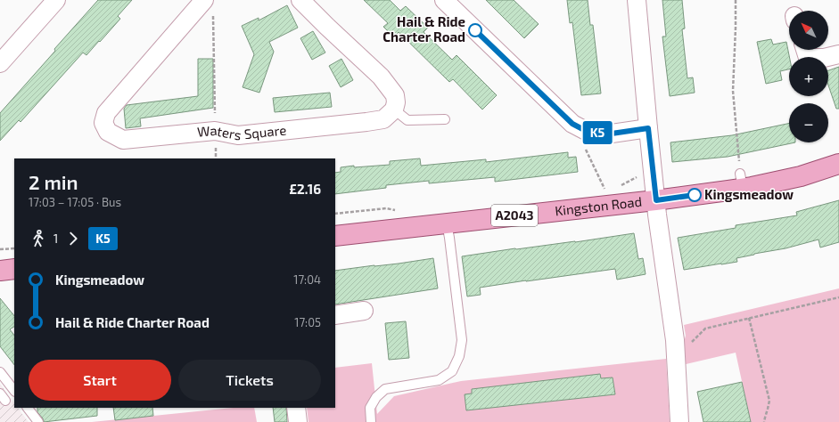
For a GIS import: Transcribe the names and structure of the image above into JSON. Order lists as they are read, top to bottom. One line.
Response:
{"streets":{"main road":["Kingston Road","A2043"],"street":["Waters Square"]},"places":["Hail & Ride Charter Road","Kingsmeadow"],"lines":["bus line K5"],"north":"top left","page":{"on_map":"K5","map_buttons":["+","−"],"heading":["2 min","17:03 – 17:05 · Bus","£2.16"],"legs":["1","K5"],"list":[{"name":"Kingsmeadow","value":"17:04"},{"name":"Hail & Ride Charter Road","value":"17:05"}],"buttons":["Start","Tickets"]}}
